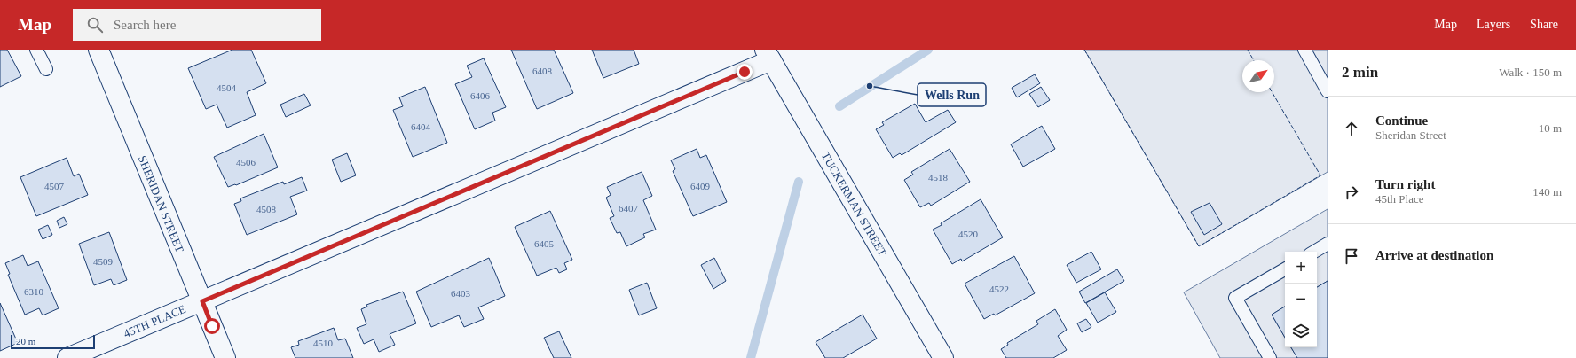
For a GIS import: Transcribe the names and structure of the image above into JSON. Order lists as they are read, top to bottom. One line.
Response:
{"streets":{"street":["SHERIDAN STREET","TUCKERMAN STREET","45TH PLACE"]},"crossings":[["SHERIDAN STREET","45TH PLACE"],["TUCKERMAN STREET","45TH PLACE"]],"places":["Wells Run"],"house_numbers":["6408","4504","6406","6404","4506","4518","4507","6409","6407","4508","4520","6405","4509","4522","6310","6403","4510"],"scale_bar":"20 m","north":"top right","page":{"header":"Map","search":"Search here","nav":["Map","Layers","Share"],"heading":["2 min","Walk · 150 m"],"list":[["Continue","Sheridan Street","10 m"],["Turn right","45th Place","140 m"],"Arrive at destination"],"map_buttons":["+","−"],"scale":"20 m"}}
